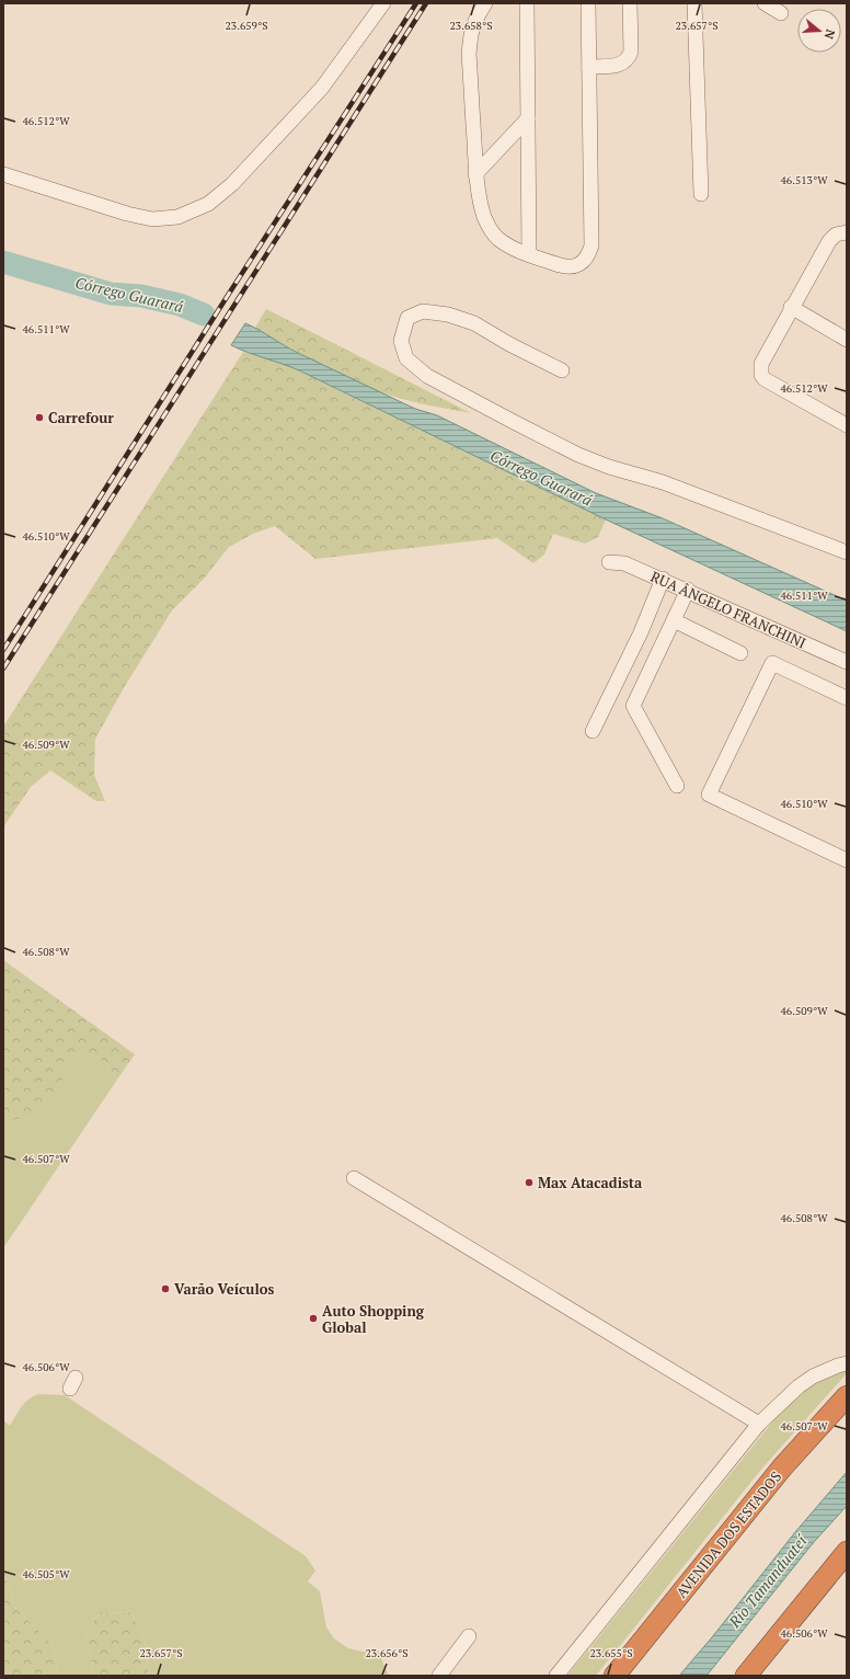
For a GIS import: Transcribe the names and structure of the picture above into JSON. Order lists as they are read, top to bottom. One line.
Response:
{"streets":{"highway":["AVENIDA DOS ESTADOS"],"street":["RUA ÂNGELO FRANCHINI"]},"water":["Córrego Guarará","Rio Tamanduateí"],"places":["Carrefour","Max Atacadista","Varão Veículos","Auto Shopping Global"],"north":"right","coordinates":["23.659°S","23.658°S","23.657°S","46.512°W","46.513°W","46.511°W","46.510°W","46.509°W","46.508°W","46.507°W","46.506°W","46.505°W","23.656°S","23.655°S"]}
